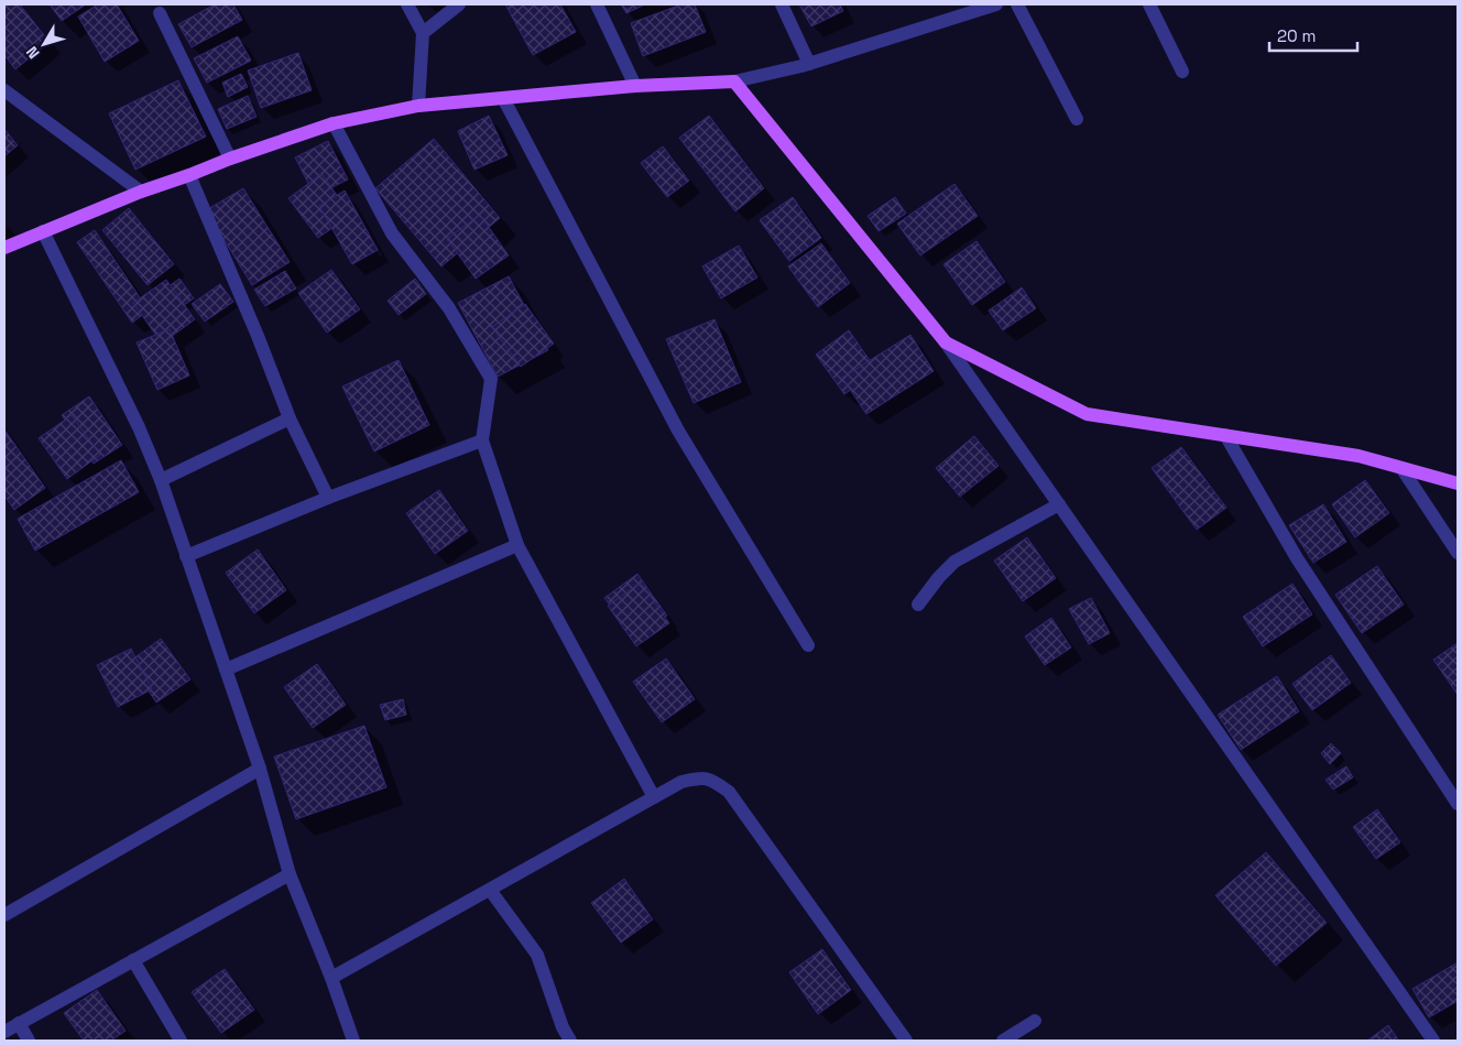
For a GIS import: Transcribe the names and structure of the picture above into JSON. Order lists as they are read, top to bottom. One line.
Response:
{"scale_bar":"20 m","north":"bottom left"}
